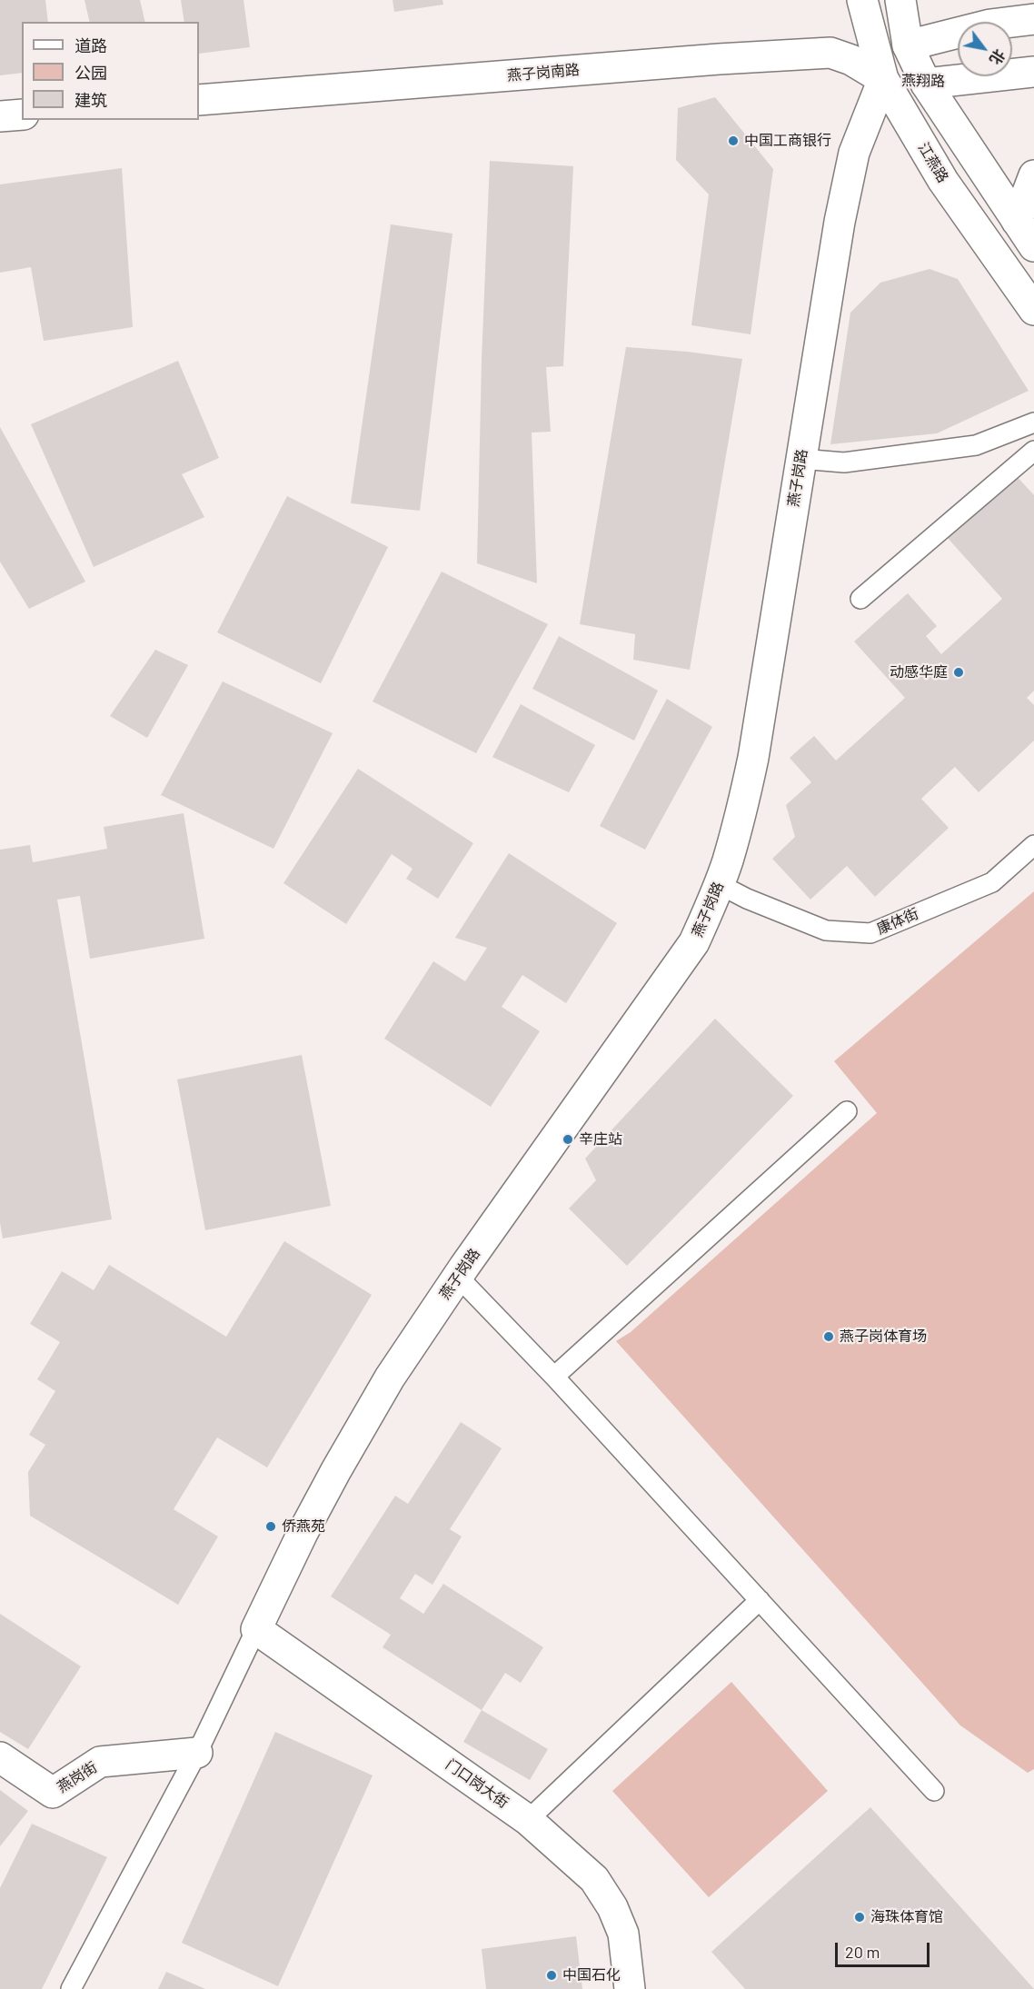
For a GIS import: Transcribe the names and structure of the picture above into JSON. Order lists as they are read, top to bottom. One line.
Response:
{"streets":{"street":["燕子岗南路","燕翔路","江燕路","燕子岗路","燕岗街","门口岗大街"],"lane":["康体街"]},"crossings":[["燕子岗南路","燕翔路"],["燕子岗南路","江燕路"],["燕子岗南路","燕子岗路"],["燕翔路","江燕路"],["燕翔路","燕子岗路"],["江燕路","燕子岗路"],["燕子岗路","康体街"],["燕子岗路","门口岗大街"]],"places":["中国工商银行","动感华庭","辛庄站","燕子岗体育场","侨燕苑","海珠体育馆","中国石化"],"legend":["道路","公园","建筑"],"scale_bar":"20 m","north":"bottom right"}
